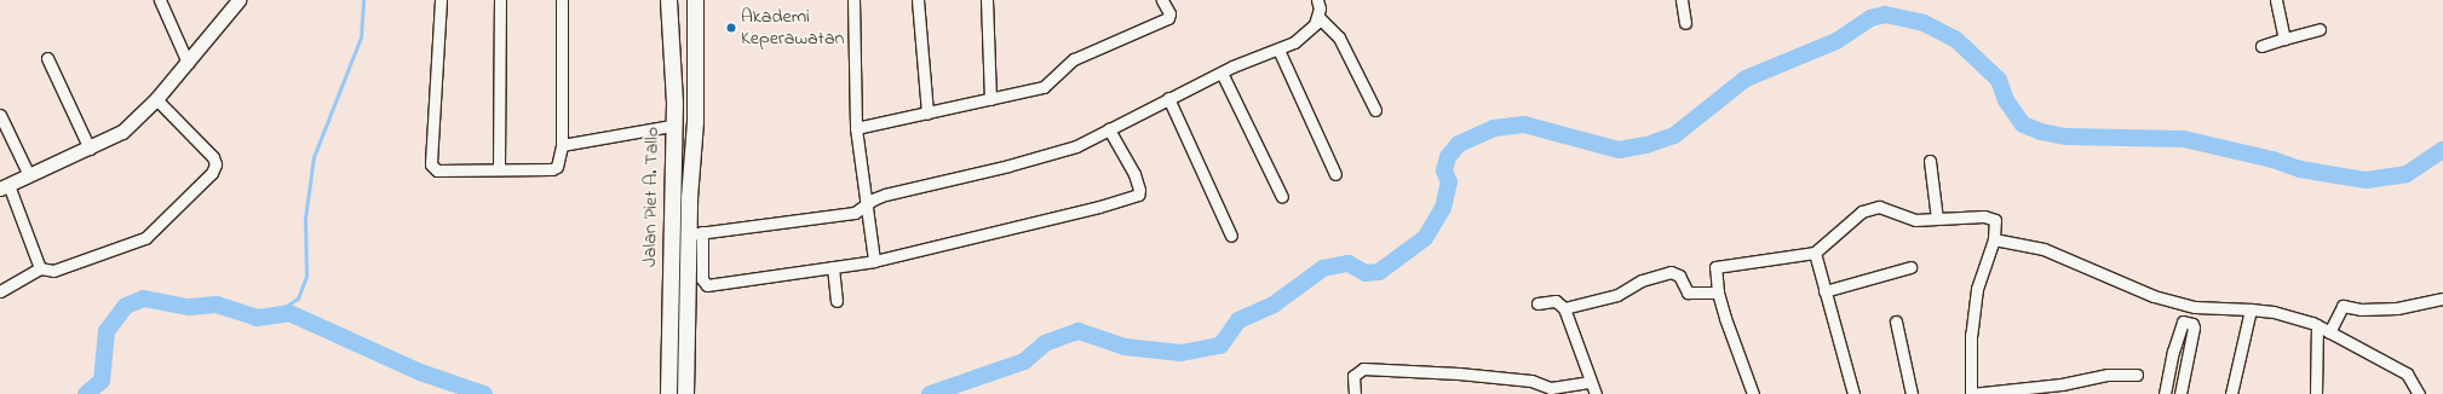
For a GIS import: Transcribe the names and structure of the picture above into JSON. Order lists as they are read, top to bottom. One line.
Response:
{"streets":{"main road":["Jalan Piet A. Tallo"]},"places":["Akademi Keperawatan"]}
